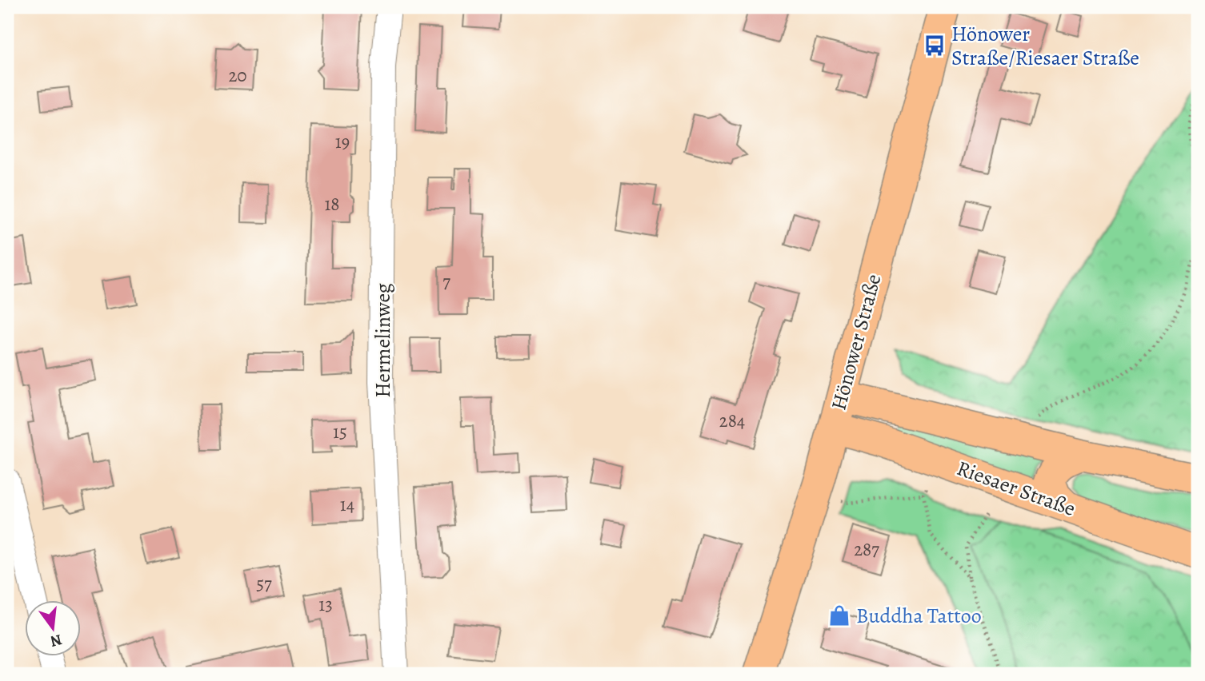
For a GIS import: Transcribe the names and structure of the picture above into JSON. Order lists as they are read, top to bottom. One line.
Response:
{"streets":{"main road":["Hönower Straße","Riesaer Straße"],"street":["Hermelinweg"]},"crossings":[["Hönower Straße","Riesaer Straße"]],"places":{"bus stop":["Hönower Straße/Riesaer Straße"],"shop":["Buddha Tattoo"]},"house_numbers":["20","19","18","7","284","15","14","287","57","13"],"north":"bottom"}
